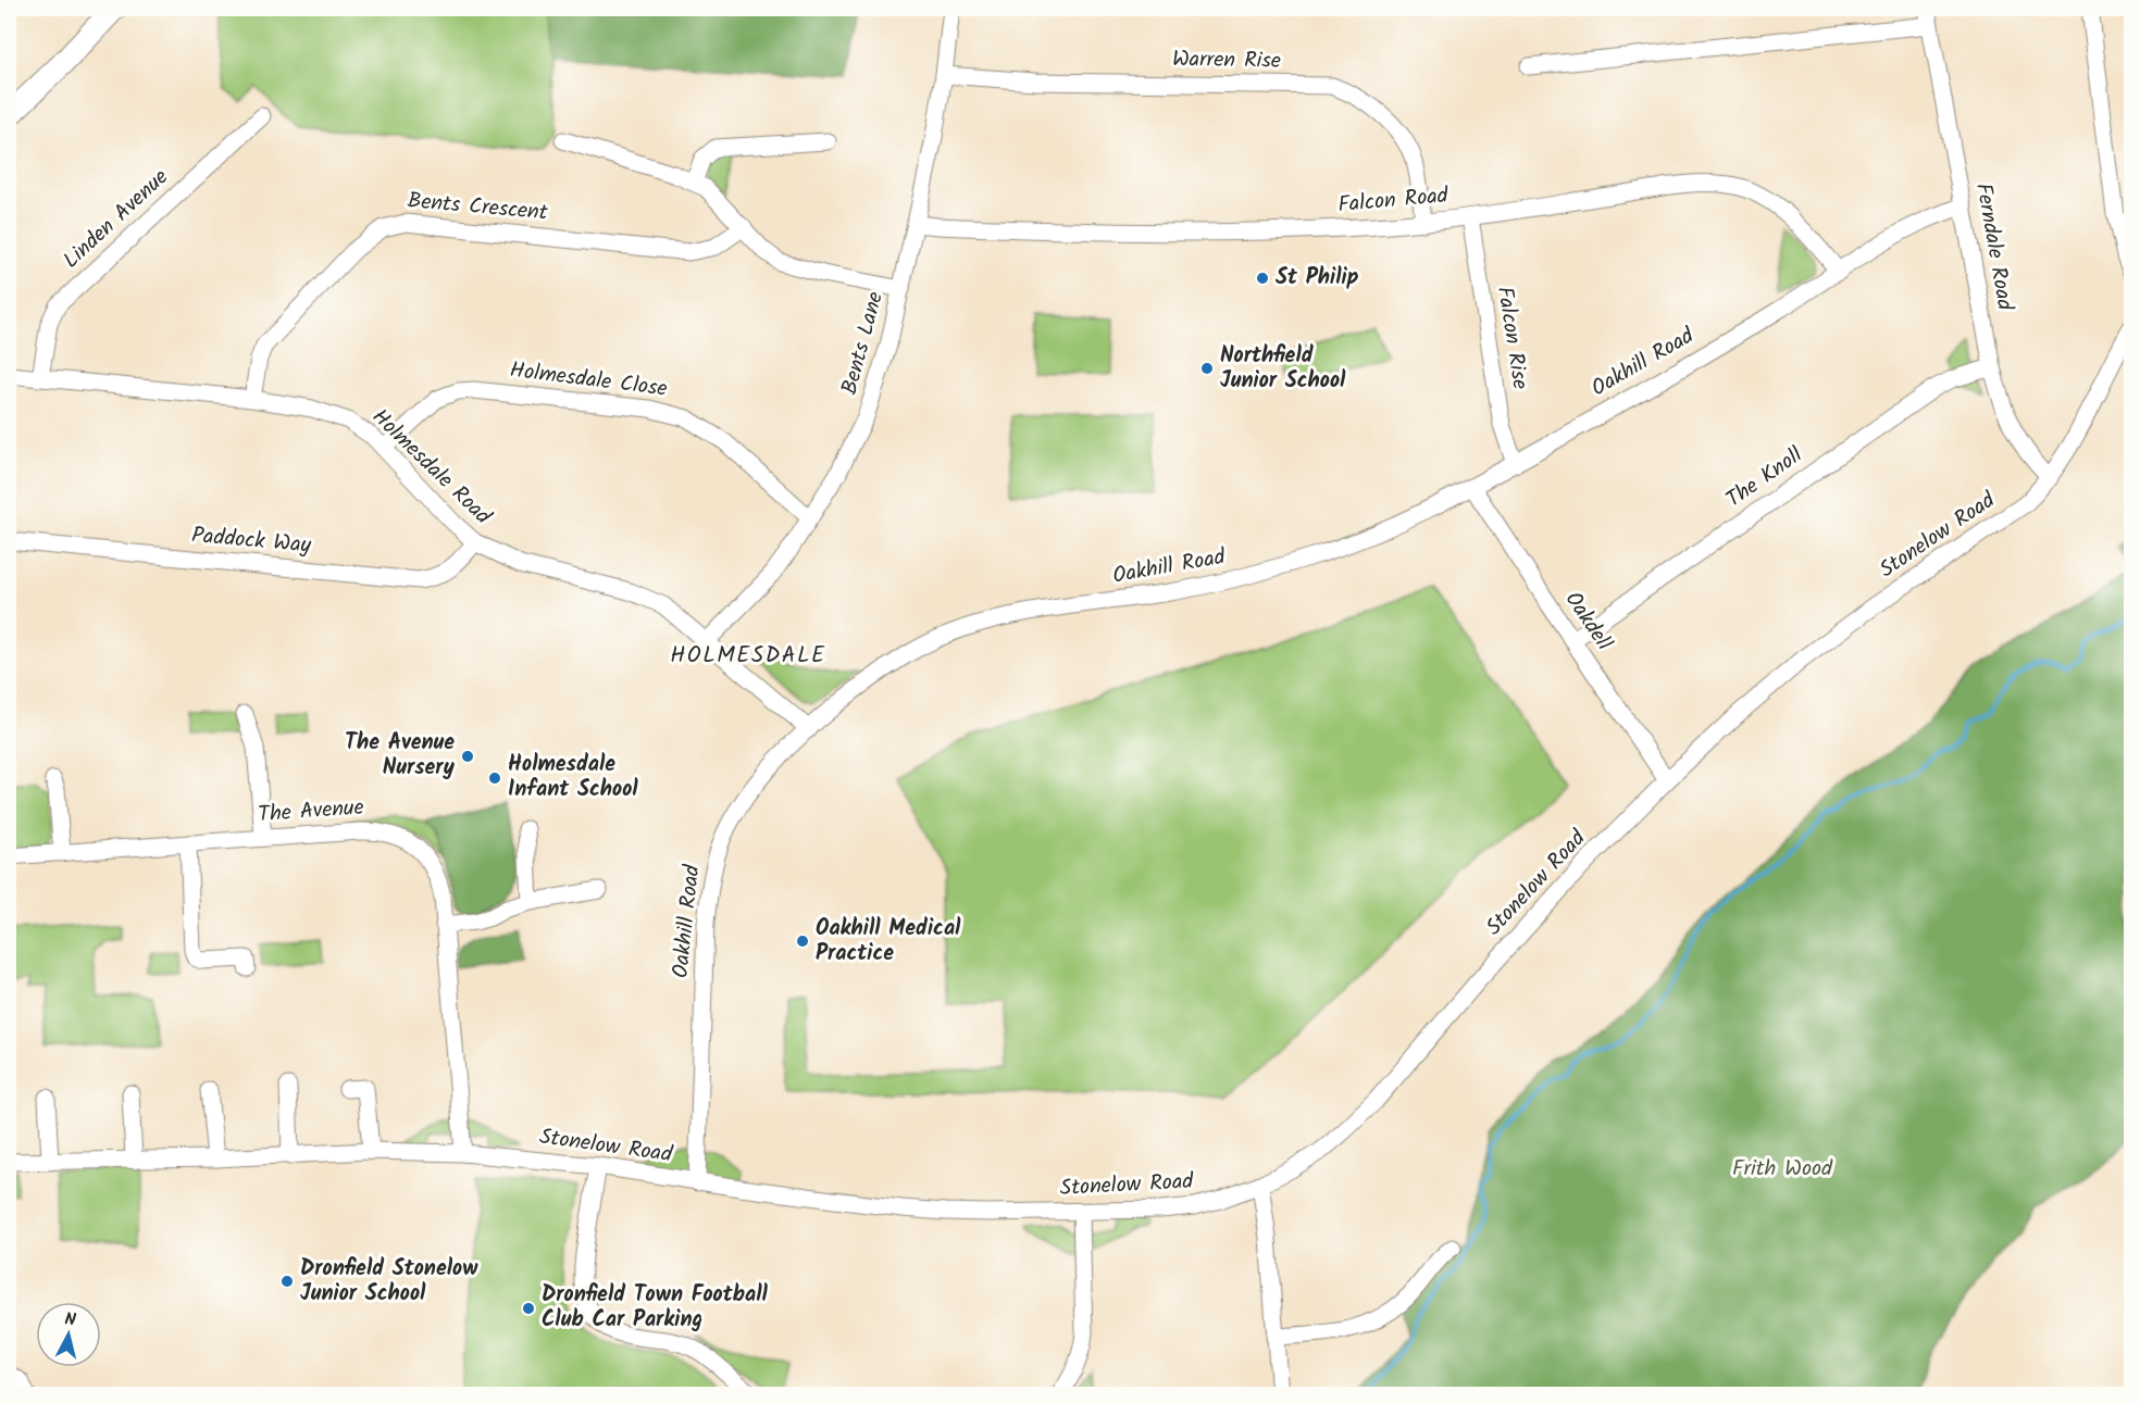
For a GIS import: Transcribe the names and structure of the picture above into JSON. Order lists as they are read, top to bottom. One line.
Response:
{"streets":{"street":["Warren Rise","Falcon Road","Bents Crescent","Linden Avenue","Ferndale Road","Falcon Rise","Bents Lane","Oakhill Road","Holmesdale Close","Holmesdale Road","The Knoll","Stonelow Road","Paddock Way","Oakdell","The Avenue"]},"crossings":[["Warren Rise","Falcon Road"],["Warren Rise","Bents Lane"],["Falcon Road","Falcon Rise"],["Falcon Road","Bents Lane"],["Falcon Road","Oakhill Road"],["Bents Crescent","Holmesdale Road"],["Linden Avenue","Holmesdale Road"],["Ferndale Road","Oakhill Road"],["Ferndale Road","The Knoll"],["Ferndale Road","Stonelow Road"],["Falcon Rise","Oakhill Road"],["Bents Lane","Holmesdale Close"],["Bents Lane","Holmesdale Road"],["Oakhill Road","Holmesdale Road"],["Oakhill Road","Stonelow Road"],["Oakhill Road","Oakdell"],["Holmesdale Close","Holmesdale Road"],["Holmesdale Road","Paddock Way"],["The Knoll","Oakdell"],["Stonelow Road","Oakdell"],["Stonelow Road","The Avenue"]],"districts":["HOLMESDALE"],"parks":["Frith Wood"],"places":["St Philip","Northfield Junior School","The Avenue Nursery","Holmesdale Infant School","Oakhill Medical Practice","Dronfield Stonelow Junior School","Dronfield Town Football Club Car Parking"],"north":"top"}
